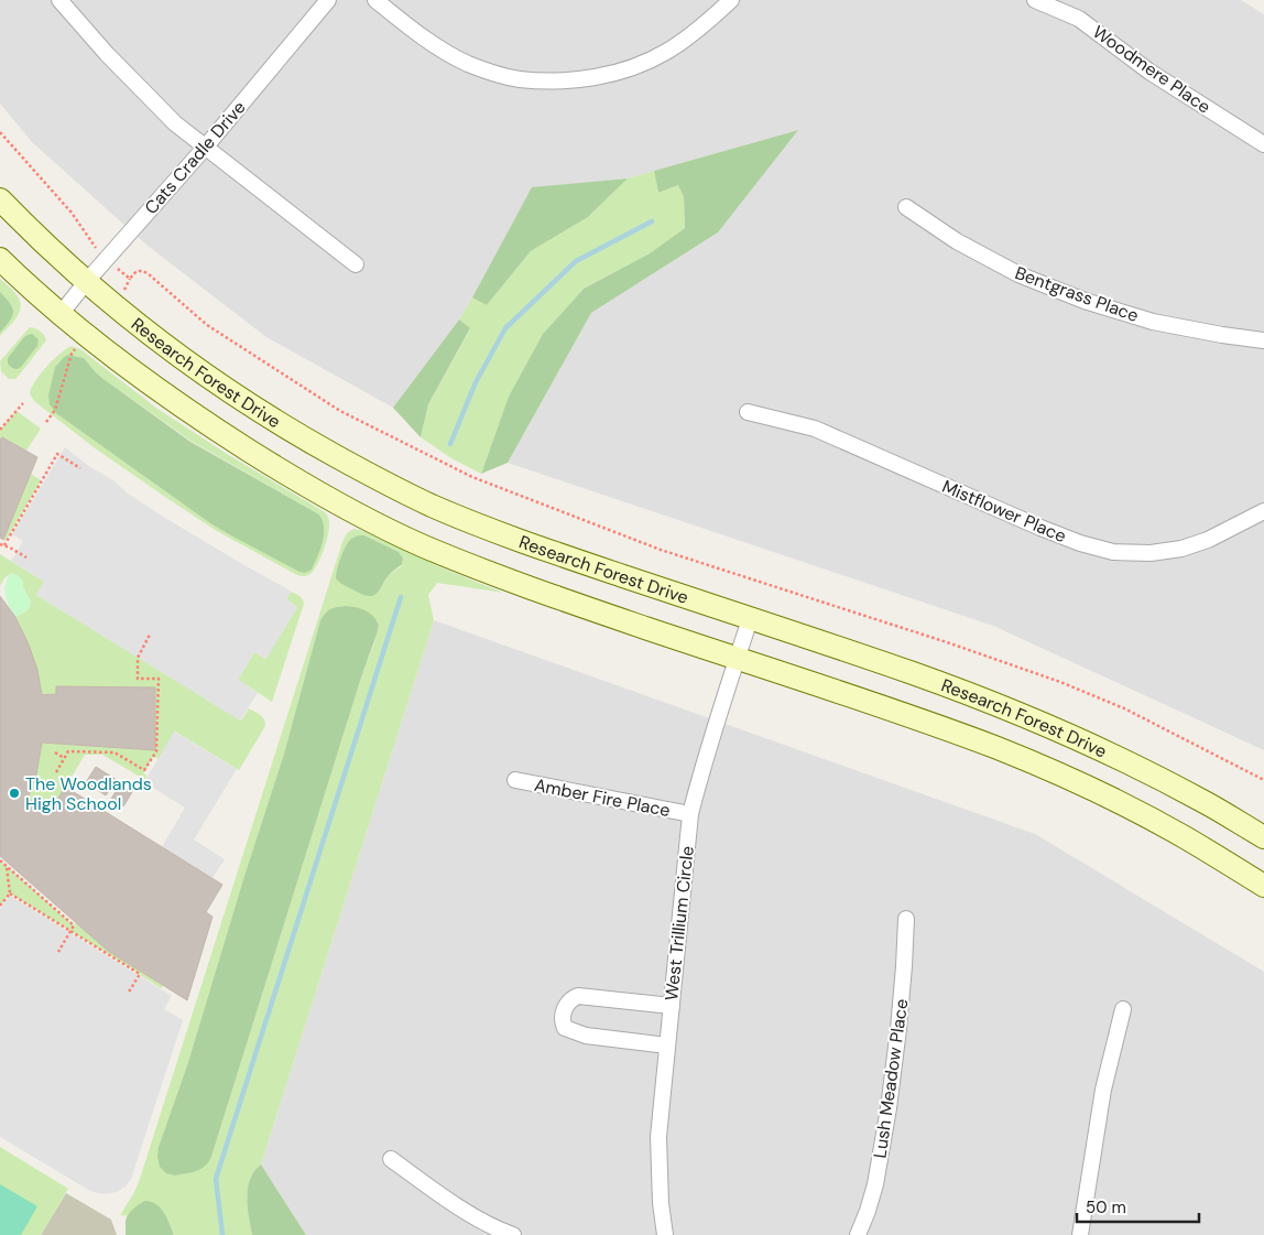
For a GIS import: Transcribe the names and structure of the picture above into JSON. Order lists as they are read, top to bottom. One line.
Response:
{"streets":{"main road":["Research Forest Drive"],"street":["Woodmere Place","Cats Cradle Drive","Bentgrass Place","Mistflower Place","Amber Fire Place","West Trillium Circle","Lush Meadow Place"]},"crossings":[["Cats Cradle Drive","Research Forest Drive"],["Research Forest Drive","West Trillium Circle"],["Amber Fire Place","West Trillium Circle"]],"places":["The Woodlands High School"],"scale_bar":"50 m"}
